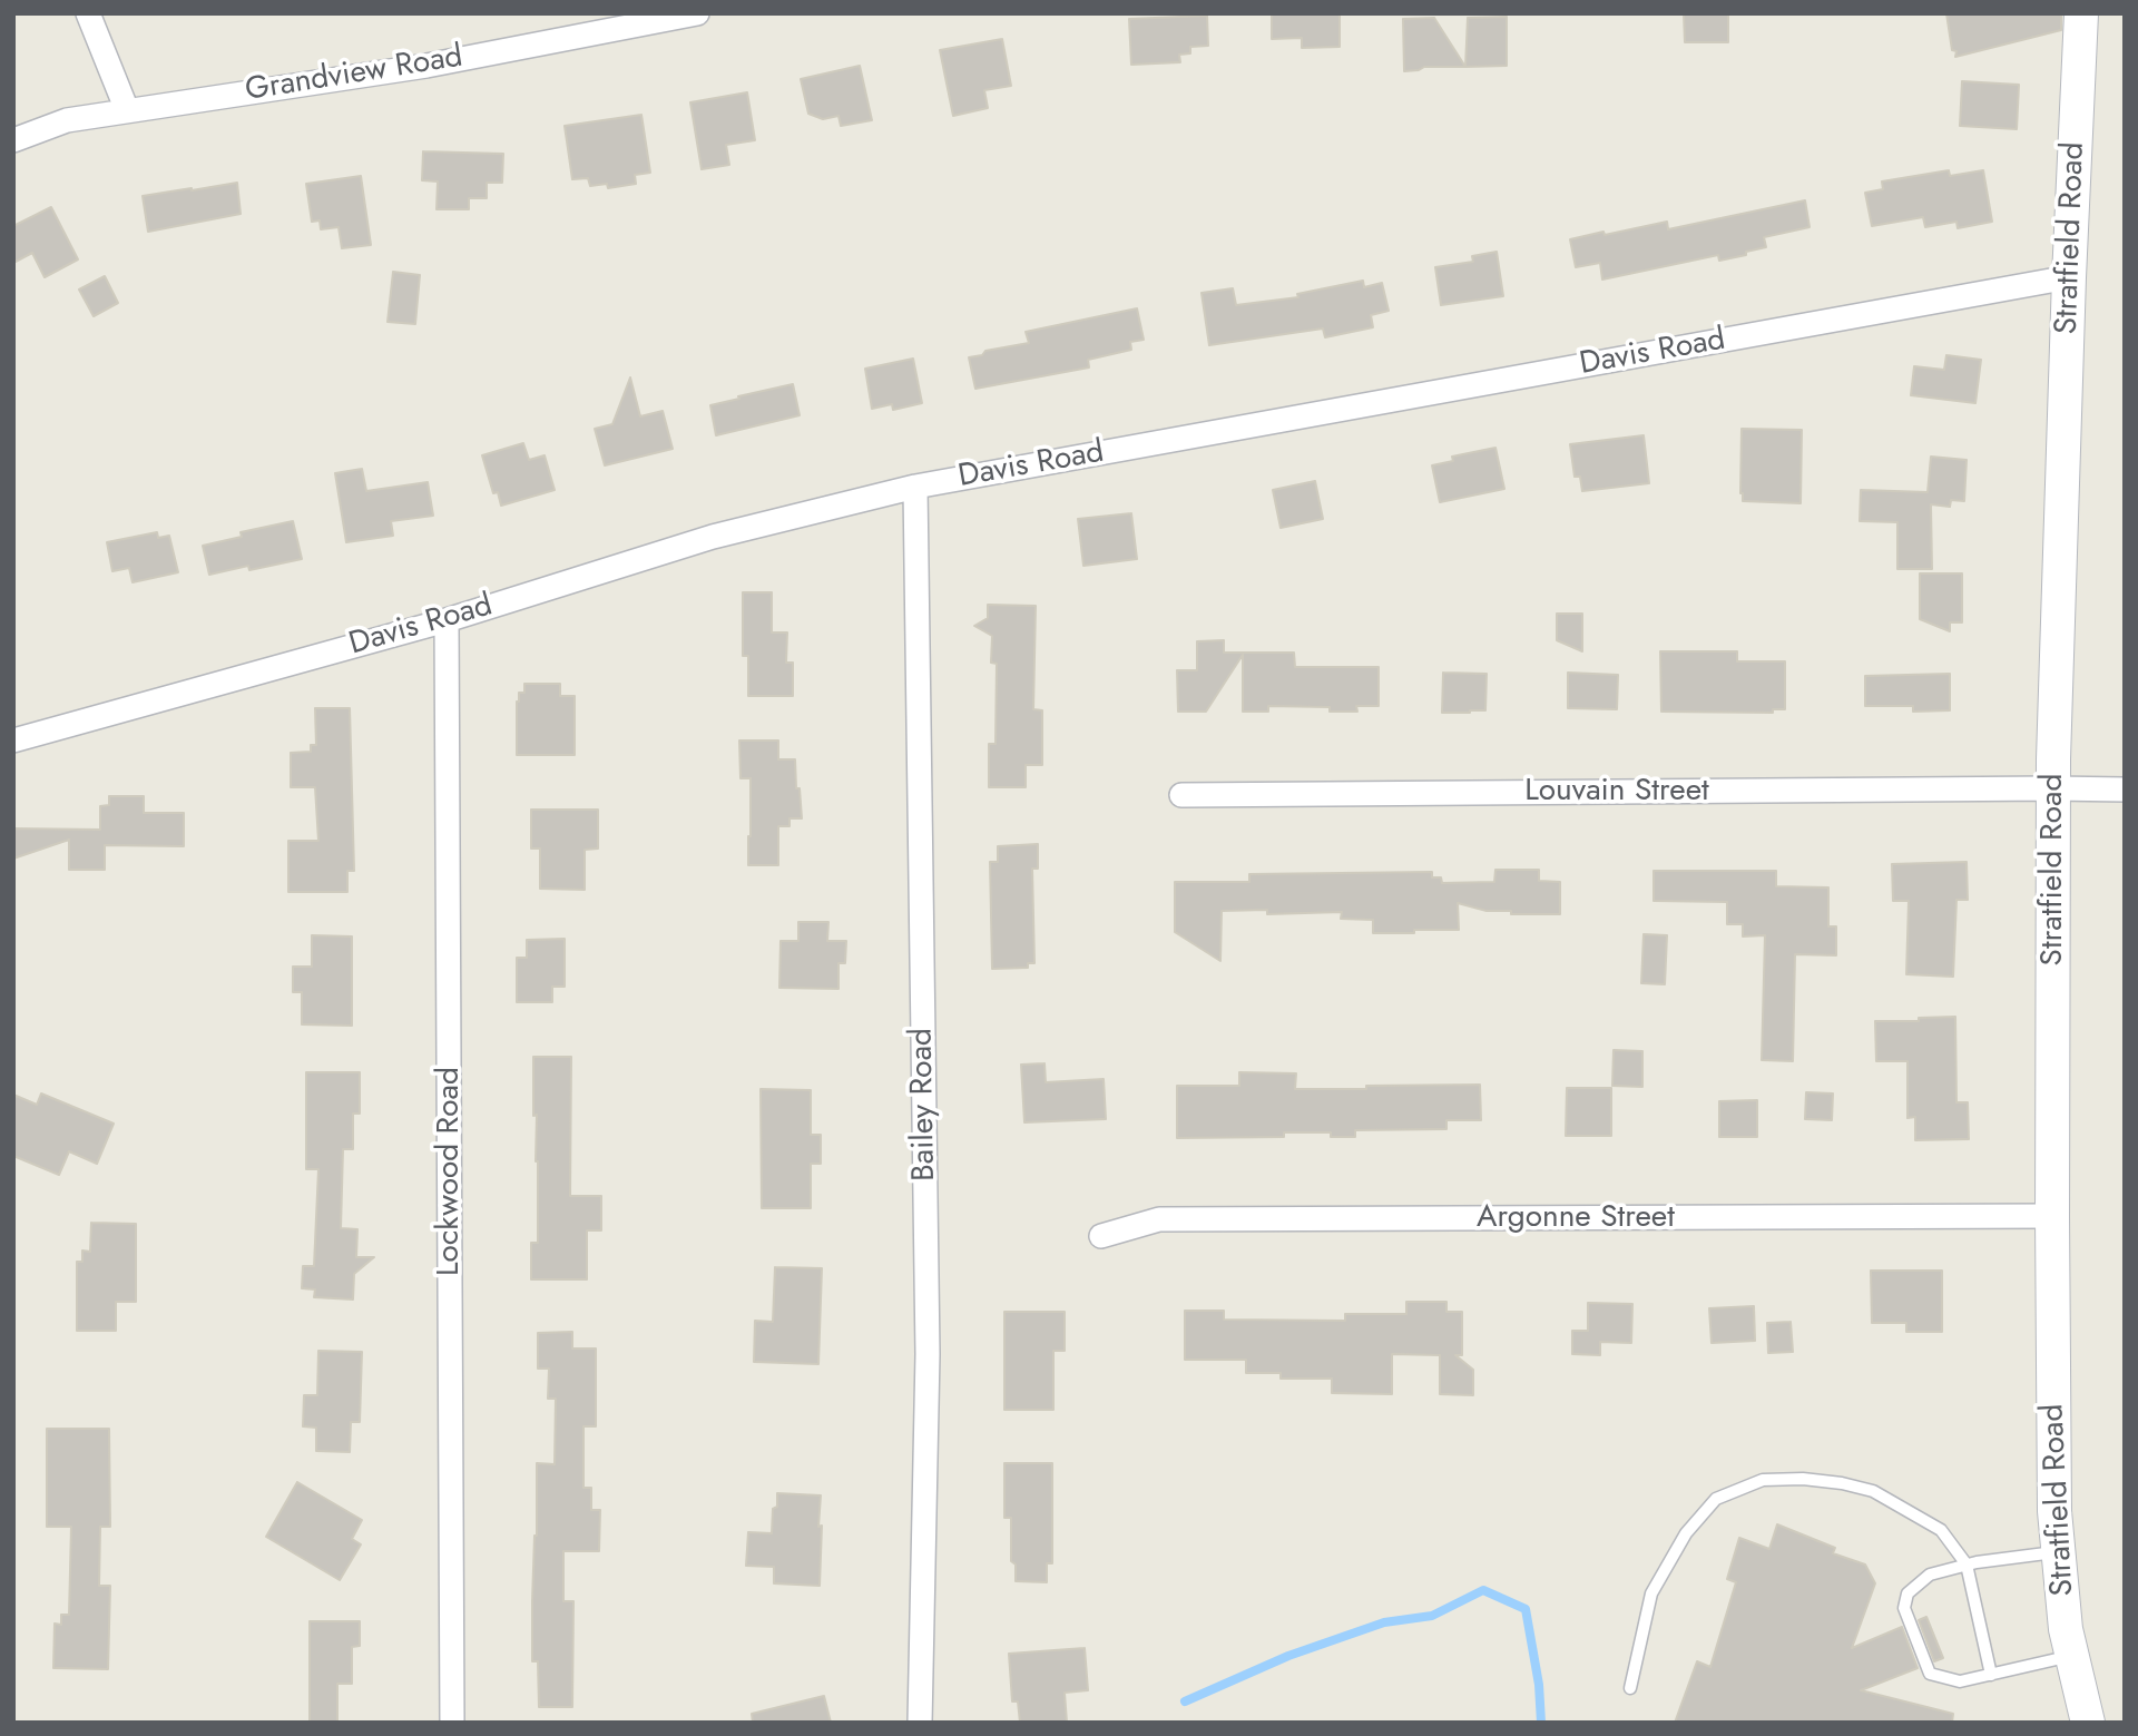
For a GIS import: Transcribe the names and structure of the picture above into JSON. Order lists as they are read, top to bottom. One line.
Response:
{"streets":{"main road":["Stratfield Road"],"street":["Grandview Road","Davis Road","Louvain Street","Bailey Road","Lockwood Road","Argonne Street"]},"crossings":[["Stratfield Road","Davis Road"],["Stratfield Road","Louvain Street"],["Stratfield Road","Argonne Street"],["Davis Road","Bailey Road"],["Davis Road","Lockwood Road"]]}
